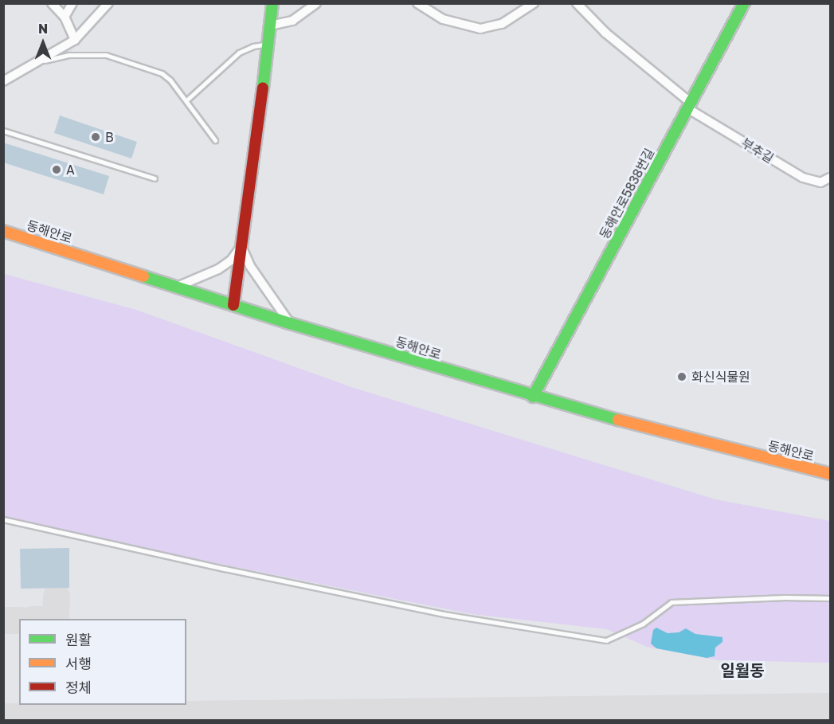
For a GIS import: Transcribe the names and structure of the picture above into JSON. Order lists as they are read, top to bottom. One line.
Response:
{"streets":{"main road":["동해안로5838번길","동해안로"],"street":["부추길"]},"crossings":[["부추길","동해안로5838번길"],["동해안로5838번길","동해안로"]],"districts":["일월동"],"places":["B","A","화신식물원"],"legend":["원활","서행","정체"],"north":"top"}
